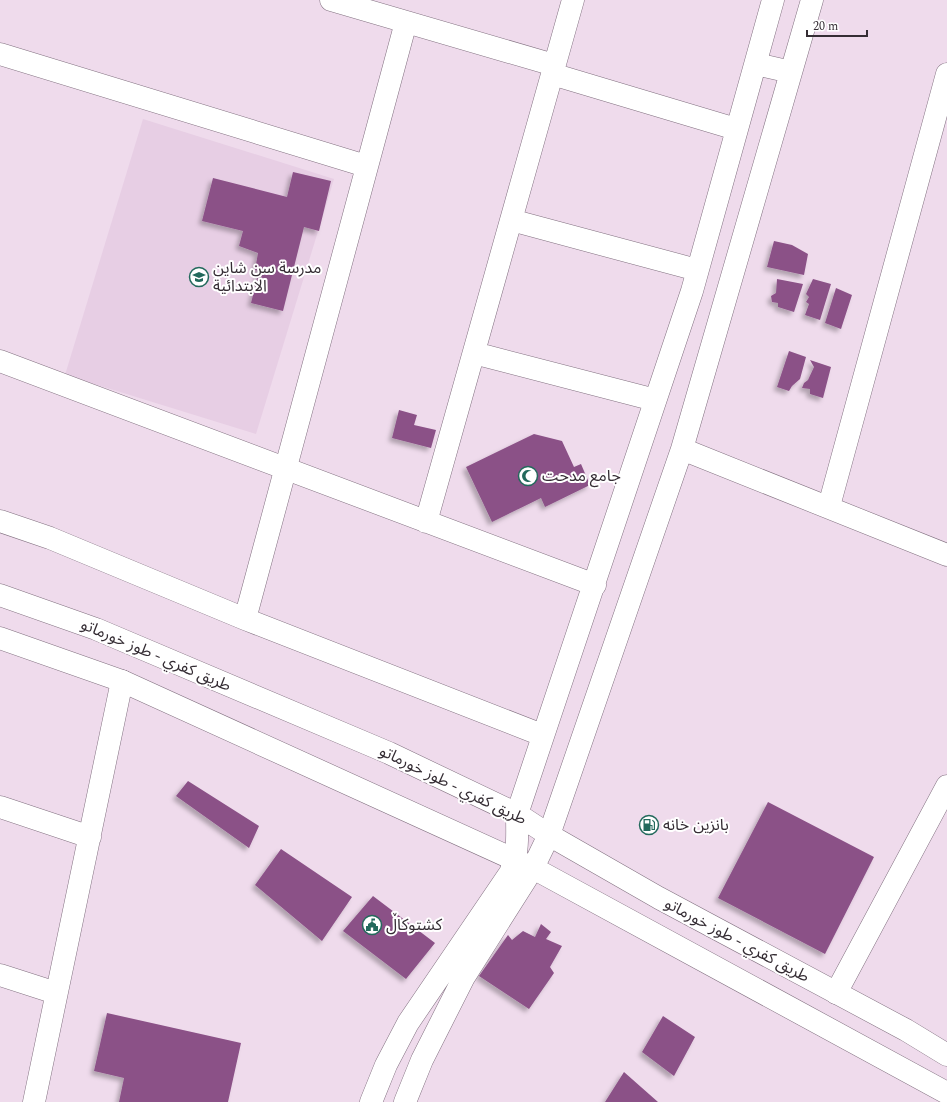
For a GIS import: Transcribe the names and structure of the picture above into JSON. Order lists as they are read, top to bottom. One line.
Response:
{"streets":{"street":["طريق كفري - طوز خورماتو"]},"places":{"school or university":["مدرسة سن شاين الابتدائية"],"mosque":["جامع مدحت"],"fuel station":["بانزين خانه"],"public building":["کشتوکاڵ"]},"scale_bar":"20 m"}
